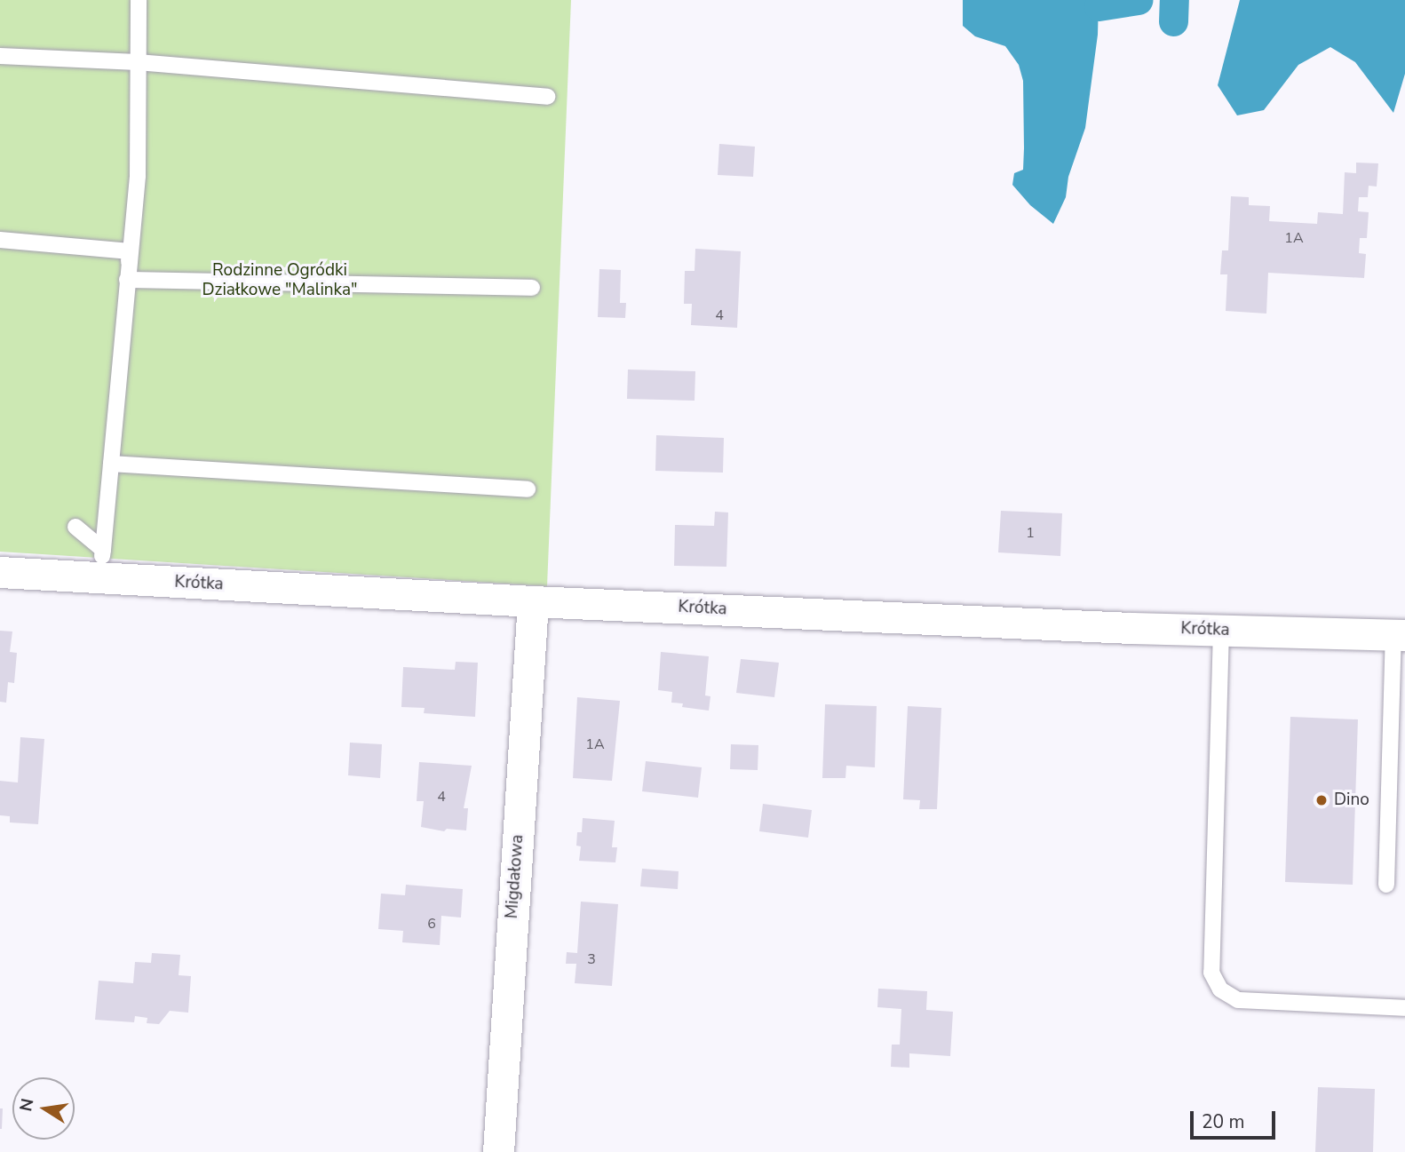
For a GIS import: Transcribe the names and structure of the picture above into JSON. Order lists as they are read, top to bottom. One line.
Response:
{"streets":{"street":["Krótka","Migdałowa"]},"crossings":[["Krótka","Migdałowa"]],"parks":["Rodzinne Ogródki Działkowe \"Malinka\""],"places":["Dino"],"house_numbers":["1A","4","1","1A","4","6","3"],"scale_bar":"20 m","north":"left"}
